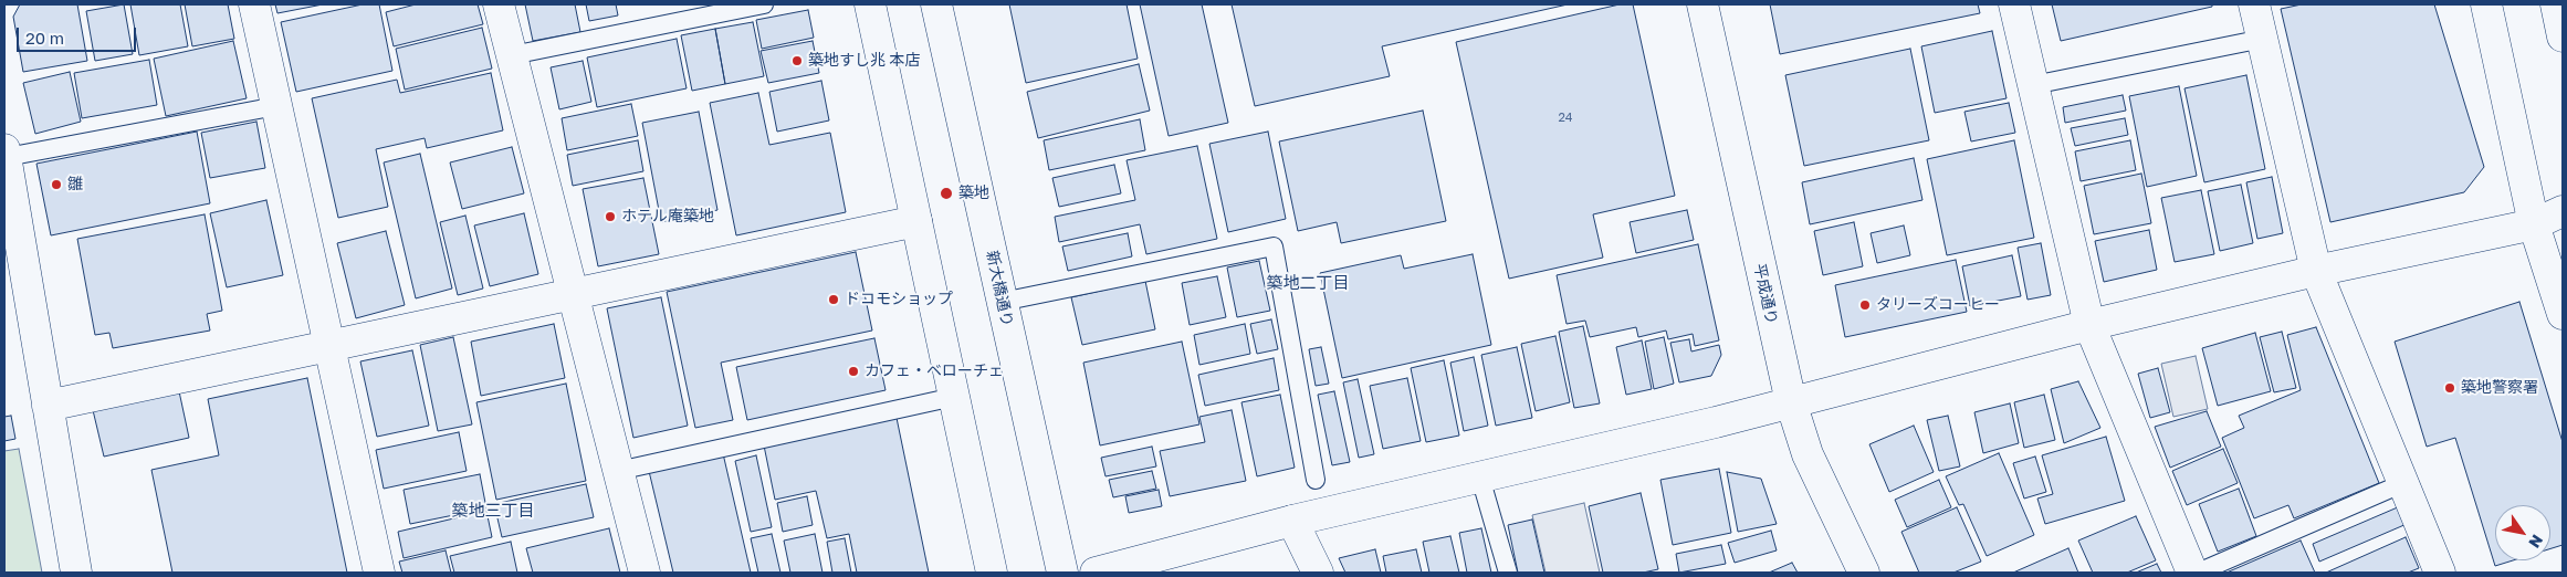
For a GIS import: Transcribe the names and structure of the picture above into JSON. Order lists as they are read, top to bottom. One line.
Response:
{"streets":{"main road":["新大橋通り","平成通り"]},"districts":["築地二丁目","築地三丁目"],"places":["築地すし兆 本店","雛","築地","ホテル庵築地","ドコモショップ","タリーズコーヒー","カフェ・ベローチェ","築地警察署"],"house_numbers":["24"],"scale_bar":"20 m","north":"bottom right"}
